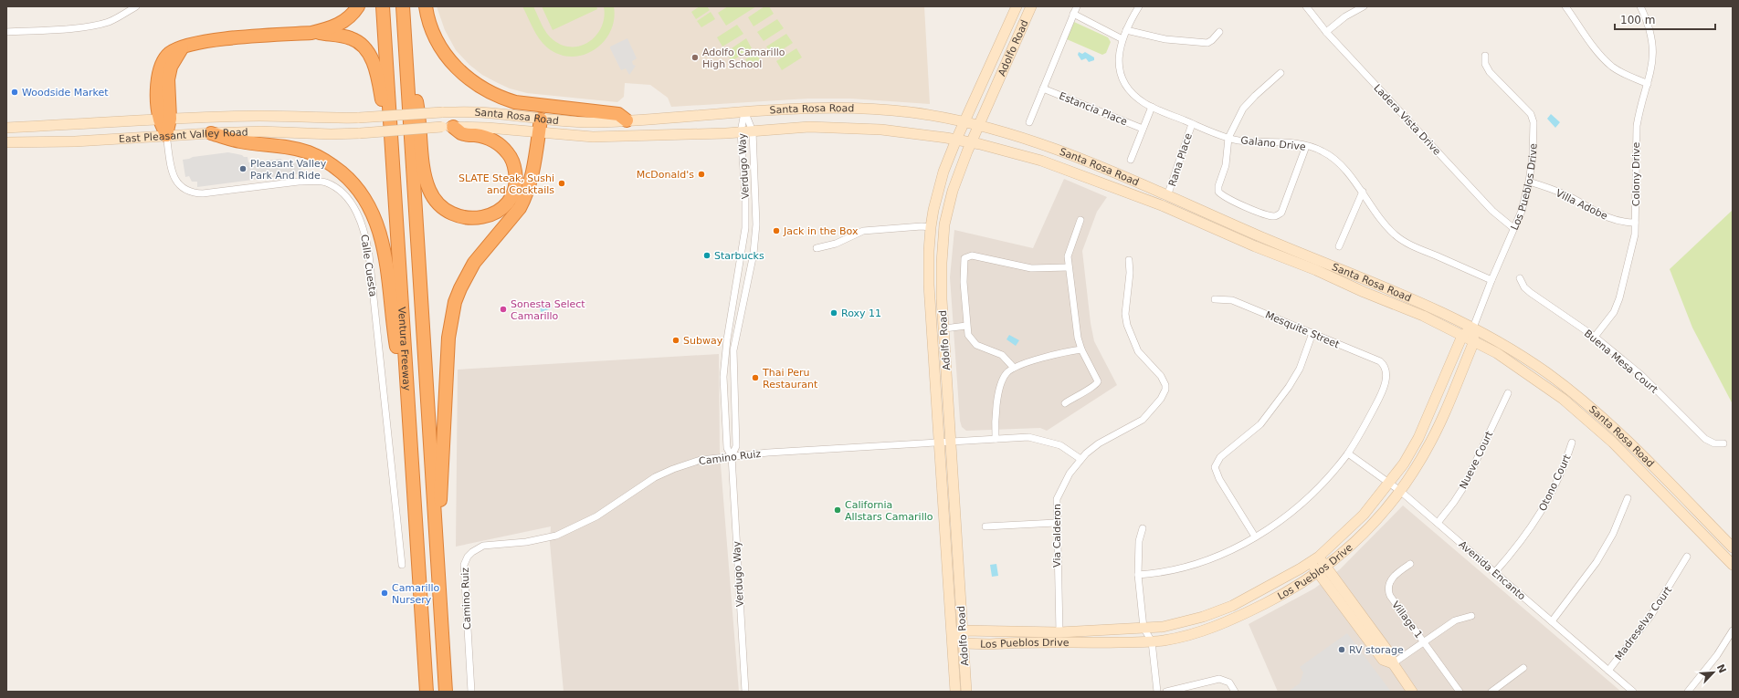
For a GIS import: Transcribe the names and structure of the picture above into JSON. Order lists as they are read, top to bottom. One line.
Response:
{"streets":{"highway":["Ventura Freeway"],"main road":["Adolfo Road","Santa Rosa Road","East Pleasant Valley Road","Los Pueblos Drive"],"street":["Estancia Place","Ladera Vista Drive","Galano Drive","Rana Place","Verdugo Way","Colony Drive","Villa Adobe","Calle Cuesta","Mesquite Street","Buena Mesa Court","Camino Ruiz","Nueve Court","Otono Court","Via Calderon","Avenida Encanto","Village 1","Madreselva Court"]},"crossings":[["Adolfo Road","Santa Rosa Road"],["Adolfo Road","Los Pueblos Drive"],["Adolfo Road","Camino Ruiz"],["Santa Rosa Road","East Pleasant Valley Road"],["Santa Rosa Road","Rana Place"],["Santa Rosa Road","Verdugo Way"],["Santa Rosa Road","Los Pueblos Drive"],["Ladera Vista Drive","Los Pueblos Drive"],["East Pleasant Valley Road","Calle Cuesta"],["Galano Drive","Rana Place"],["Galano Drive","Los Pueblos Drive"],["Verdugo Way","Camino Ruiz"],["Colony Drive","Villa Adobe"],["Colony Drive","Buena Mesa Court"],["Los Pueblos Drive","Villa Adobe"],["Los Pueblos Drive","Via Calderon"],["Los Pueblos Drive","Avenida Encanto"],["Mesquite Street","Avenida Encanto"],["Camino Ruiz","Via Calderon"],["Nueve Court","Avenida Encanto"],["Otono Court","Avenida Encanto"],["Avenida Encanto","Madreselva Court"]],"places":["Adolfo Camarillo High School","Woodside Market","Pleasant Valley Park And Ride","McDonald's","SLATE Steak, Sushi and Cocktails","Jack in the Box","Starbucks","Sonesta Select Camarillo","Roxy 11","Subway","Thai Peru Restaurant","California Allstars Camarillo","Camarillo Nursery","RV storage"],"scale_bar":"100 m","north":"top right"}
